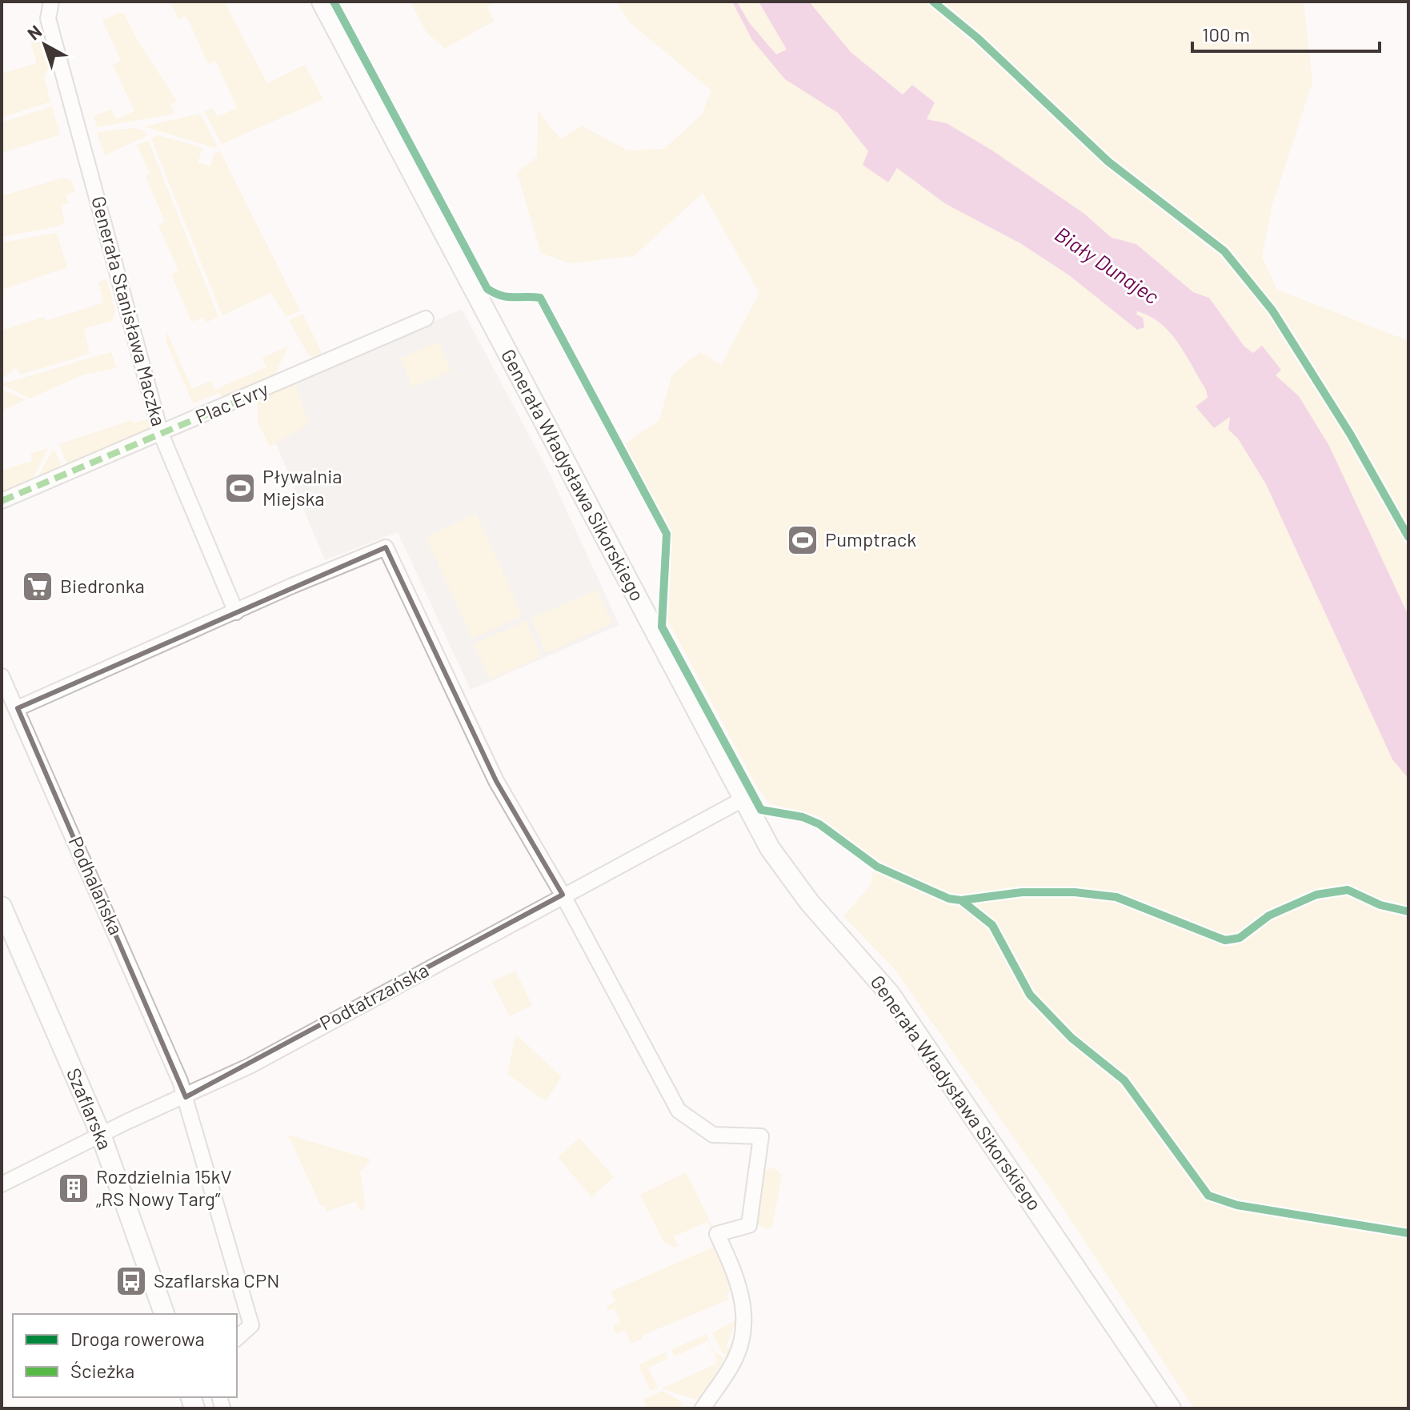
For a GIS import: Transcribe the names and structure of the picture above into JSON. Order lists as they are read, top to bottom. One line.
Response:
{"streets":{"street":["Generała Stanisława Maczka","Plac Evry","Generała Władysława Sikorskiego","Podhalańska","Podtatrzańska","Szaflarska"]},"crossings":[["Generała Stanisława Maczka","Plac Evry"],["Generała Władysława Sikorskiego","Podtatrzańska"],["Podhalańska","Podtatrzańska"],["Podtatrzańska","Szaflarska"]],"water":["Biały Dunajec"],"places":{"sports":["Pływalnia Miejska","Pumptrack"],"supermarket":["Biedronka"],"building":["Rozdzielnia 15kV „RS Nowy Targ”"],"bus stop":["Szaflarska CPN"]},"legend":["Droga rowerowa","Ścieżka"],"scale_bar":"100 m","north":"top left"}
